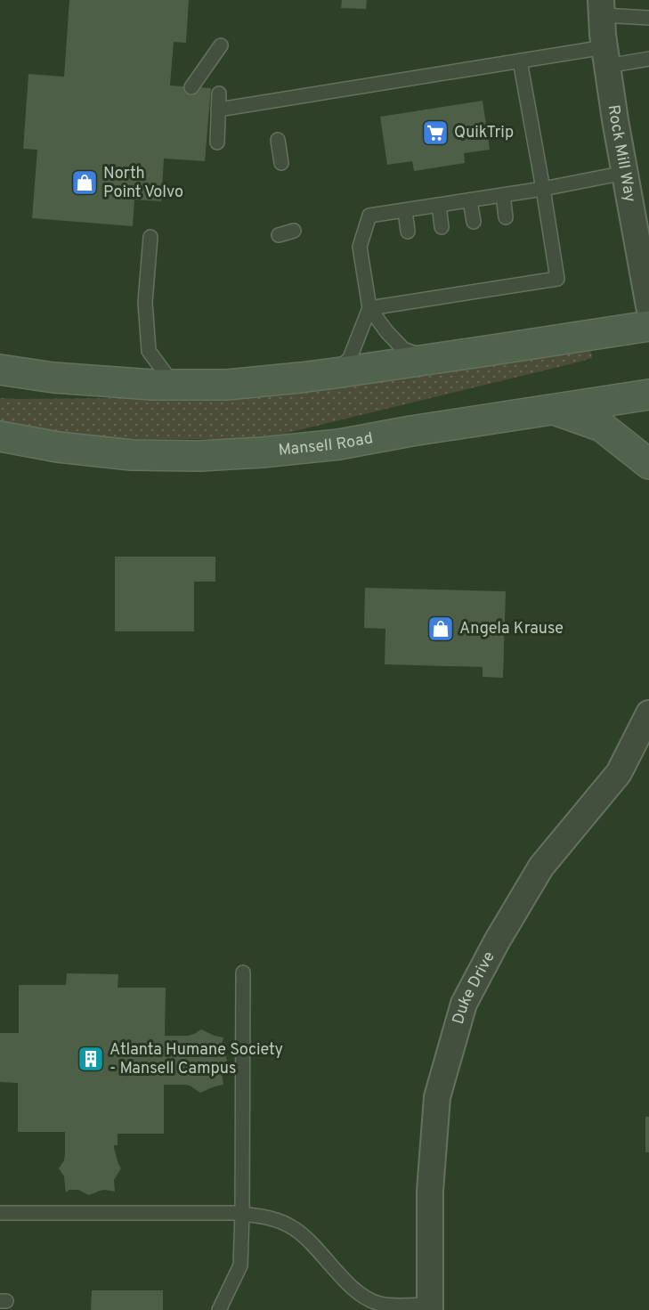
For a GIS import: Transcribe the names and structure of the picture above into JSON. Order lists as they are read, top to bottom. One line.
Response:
{"streets":{"main road":["Mansell Road"],"street":["Rock Mill Way","Duke Drive"]},"places":{"supermarket":["QuikTrip"],"shop":["North Point Volvo","Angela Krause"],"building":["Atlanta Humane Society - Mansell Campus"]}}
